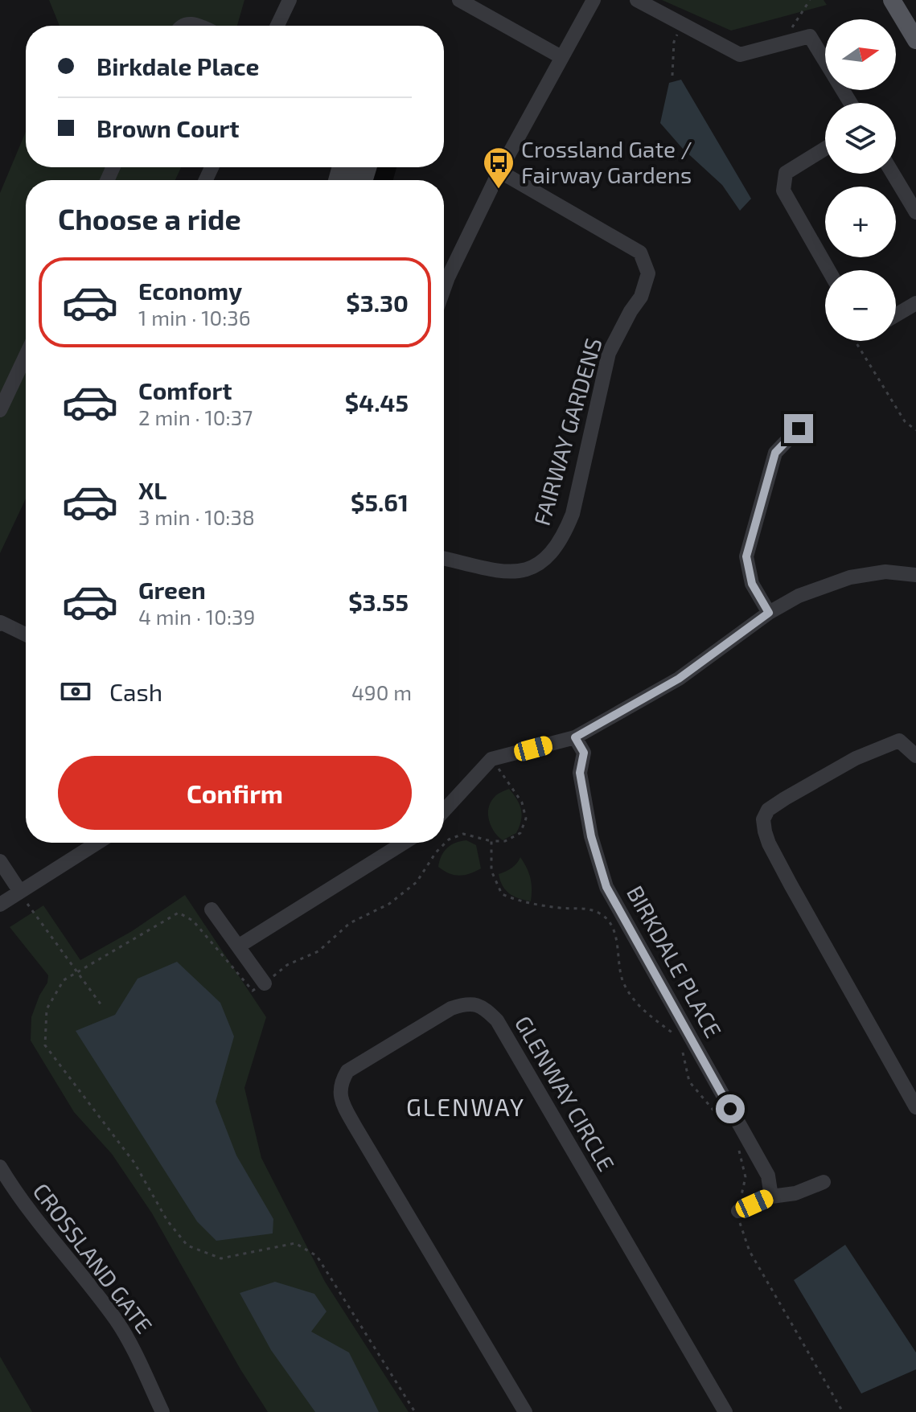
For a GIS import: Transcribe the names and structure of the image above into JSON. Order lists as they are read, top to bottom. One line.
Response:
{"streets":{"street":["FAIRWAY GARDENS","BIRKDALE PLACE","GLENWAY CIRCLE","CROSSLAND GATE"]},"districts":["GLENWAY"],"places":{"bus stop":["Crossland Gate / Fairway Gardens"]},"north":"right","page":{"map_buttons":["+","−"],"banner":["Birkdale Place","Brown Court"],"heading":"Choose a ride","list":[{"name":"Economy","note":"1 min · 10:36","value":"$3.30"},{"name":"Comfort","note":"2 min · 10:37","value":"$4.45"},{"name":"XL","note":"3 min · 10:38","value":"$5.61"},{"name":"Green","note":"4 min · 10:39","value":"$3.55"}],"pay":["Cash","490 m"],"buttons":"Confirm"}}
